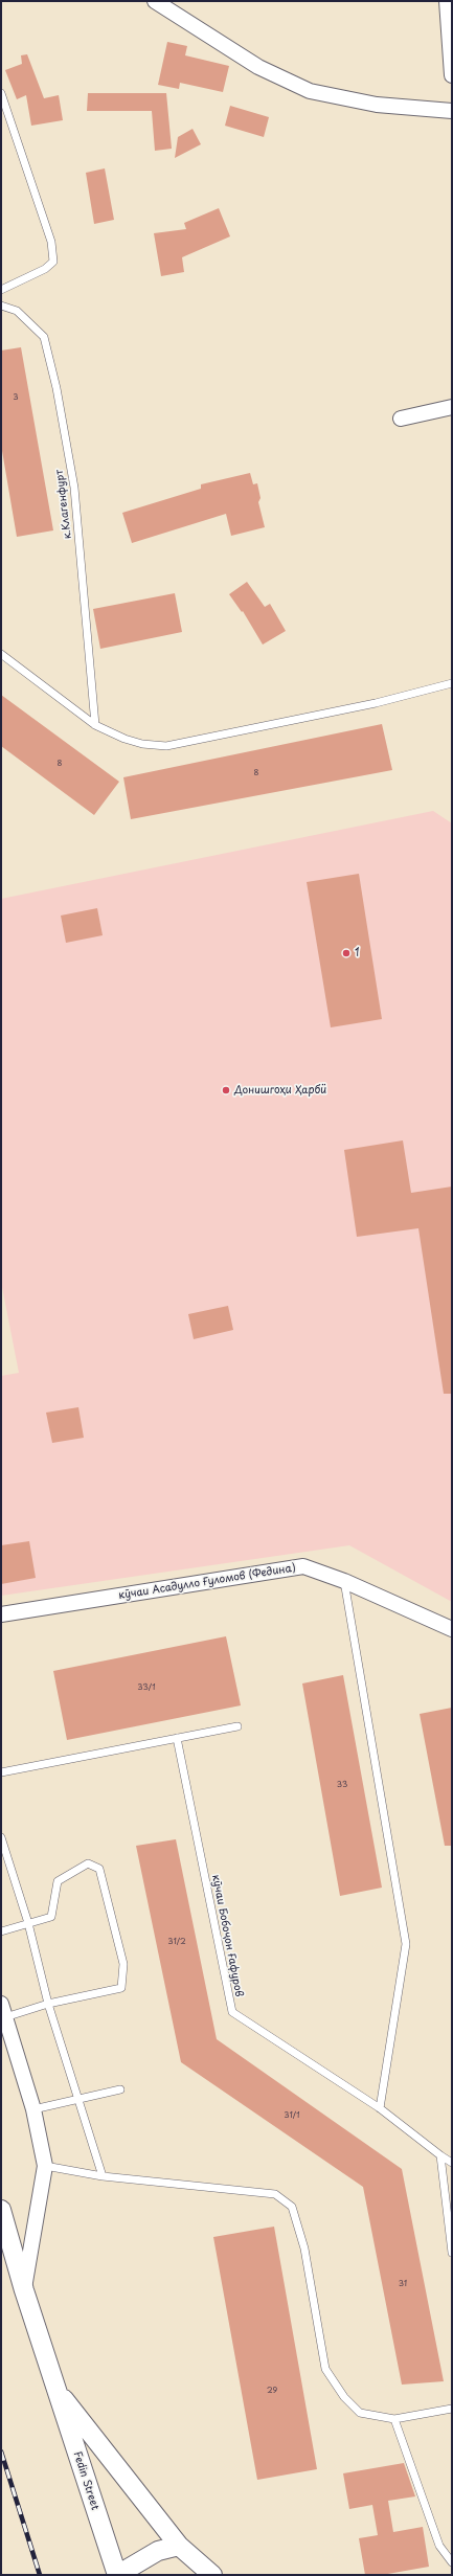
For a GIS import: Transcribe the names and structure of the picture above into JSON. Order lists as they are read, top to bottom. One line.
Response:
{"streets":{"street":["кӯчаи Асадулло Ғуломов (Федина)","Fedin Street"],"lane":["к.Клагенфурт","кӯчаи Бобоҷон Ғафуров"]},"places":["1","Донишгоҳи Ҳарбӣ"],"house_numbers":["3","8","8","33/1","33","31/2","31/1","31","29"]}
